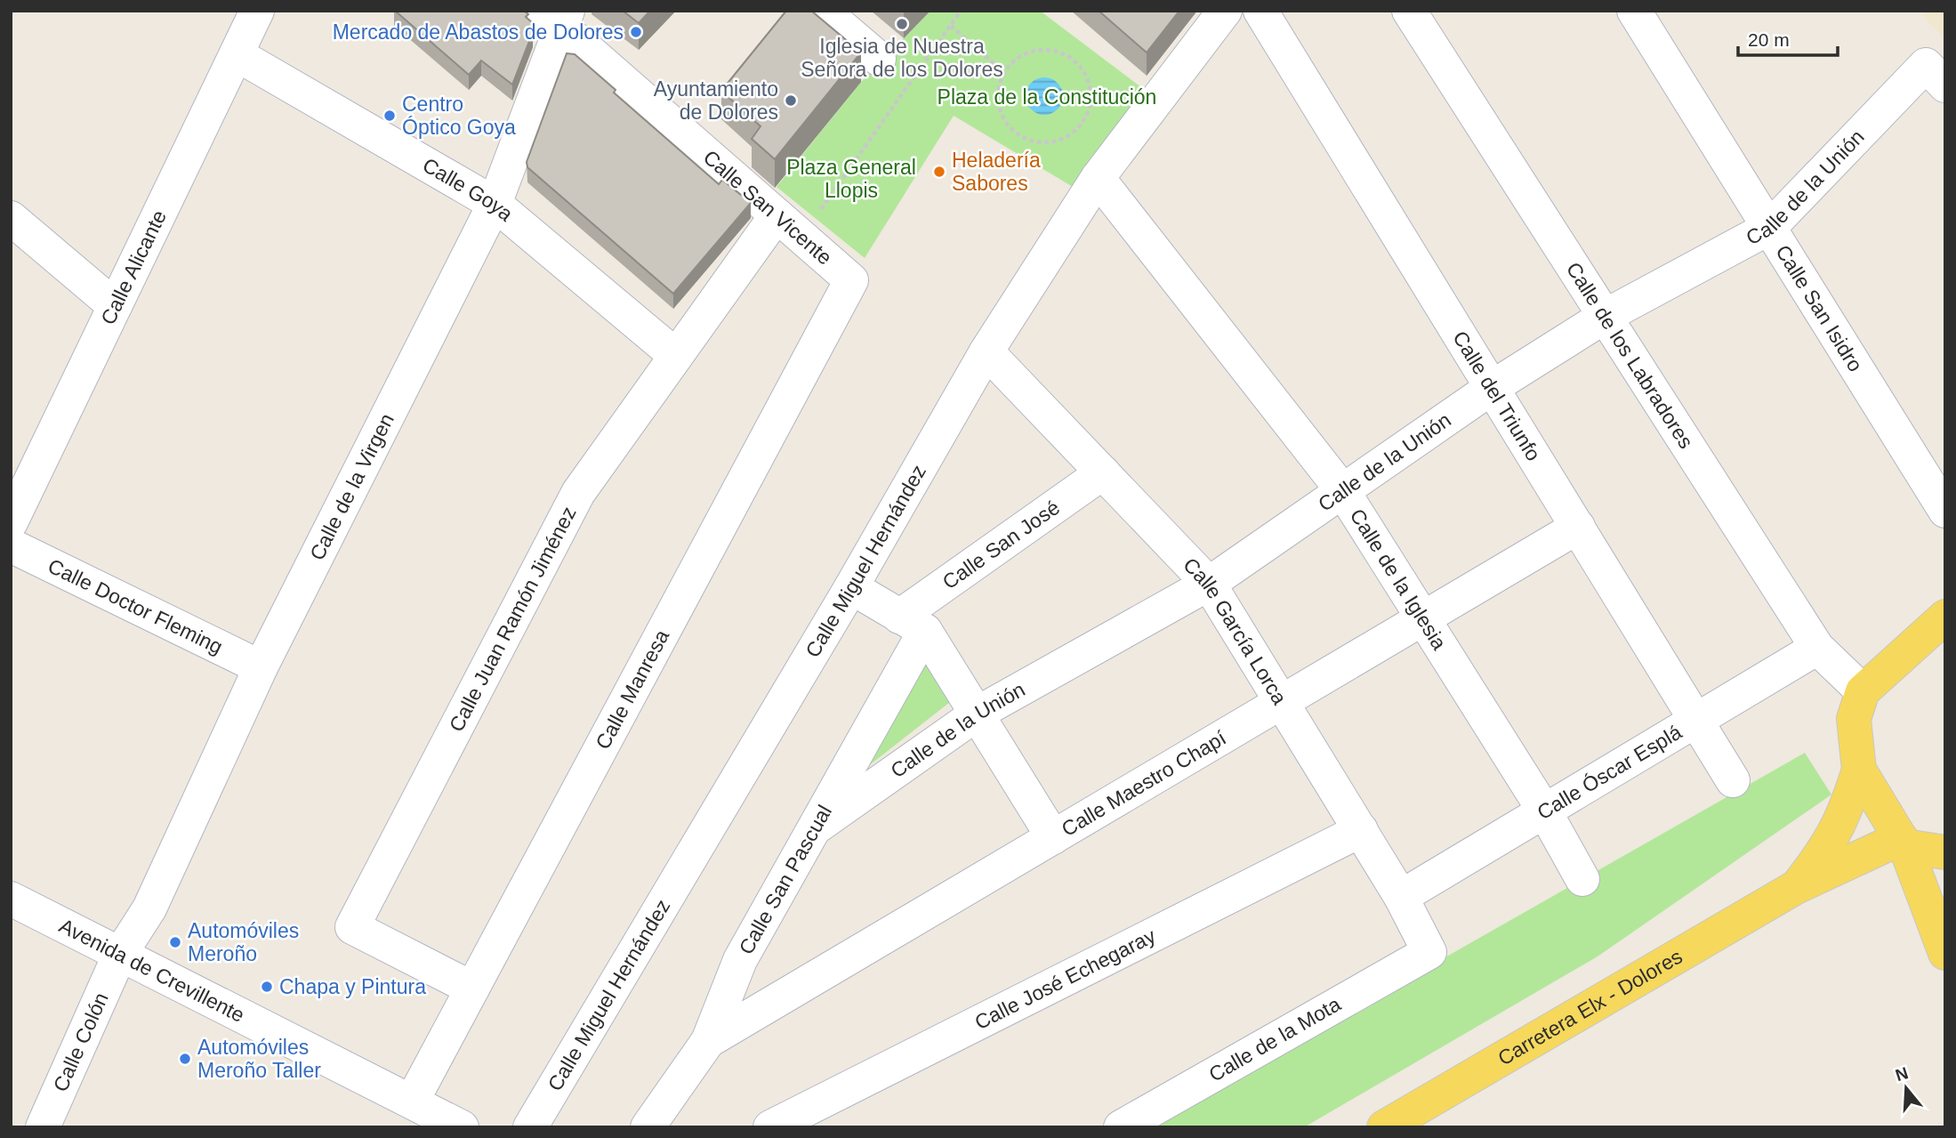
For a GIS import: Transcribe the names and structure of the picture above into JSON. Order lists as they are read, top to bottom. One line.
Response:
{"streets":{"main road":["Carretera Elx - Dolores"],"street":["Calle de la Unión","Calle Goya","Calle San Vicente","Calle Alicante","Calle San Isidro","Calle de los Labradores","Calle del Triunfo","Calle de la Virgen","Calle San José","Calle Miguel Hernández","Calle de la Iglesia","Calle Doctor Fleming","Calle Juan Ramón Jiménez","Calle García Lorca","Calle Manresa","Calle Óscar Esplá","Calle Maestro Chapí","Calle San Pascual","Avenida de Crevillente","Calle José Echegaray","Calle de la Mota","Calle Colón"]},"crossings":[["Calle de la Unión","Calle San Isidro"],["Calle de la Unión","Calle de los Labradores"],["Calle de la Unión","Calle del Triunfo"],["Calle de la Unión","Calle de la Iglesia"],["Calle de la Unión","Calle García Lorca"],["Calle de la Unión","Calle San Pascual"],["Calle Goya","Calle Alicante"],["Calle Goya","Calle de la Virgen"],["Calle Goya","Calle Juan Ramón Jiménez"],["Calle San Vicente","Calle de la Virgen"],["Calle San Vicente","Calle Juan Ramón Jiménez"],["Calle San Vicente","Calle Manresa"],["Calle de los Labradores","Calle Óscar Esplá"],["Calle del Triunfo","Calle Óscar Esplá"],["Calle del Triunfo","Calle Maestro Chapí"],["Calle de la Virgen","Calle Doctor Fleming"],["Calle de la Virgen","Avenida de Crevillente"],["Calle de la Virgen","Calle Colón"],["Calle San José","Calle García Lorca"],["Calle San José","Calle San Pascual"],["Calle Miguel Hernández","Calle de la Iglesia"],["Calle Miguel Hernández","Calle García Lorca"],["Calle de la Iglesia","Calle Óscar Esplá"],["Calle de la Iglesia","Calle Maestro Chapí"],["Calle Juan Ramón Jiménez","Calle Manresa"],["Calle García Lorca","Calle Óscar Esplá"],["Calle García Lorca","Calle Maestro Chapí"],["Calle García Lorca","Calle José Echegaray"],["Calle García Lorca","Calle de la Mota"],["Calle Manresa","Avenida de Crevillente"],["Calle Maestro Chapí","Calle San Pascual"],["Avenida de Crevillente","Calle Colón"]],"parks":["Plaza de la Constitución","Plaza General Llopis"],"places":["Iglesia de Nuestra Señora de los Dolores","Mercado de Abastos de Dolores","Ayuntamiento de Dolores","Centro Óptico Goya","Heladería Sabores","Automóviles Meroño","Chapa y Pintura","Automóviles Meroño Taller"],"scale_bar":"20 m","north":"top"}
